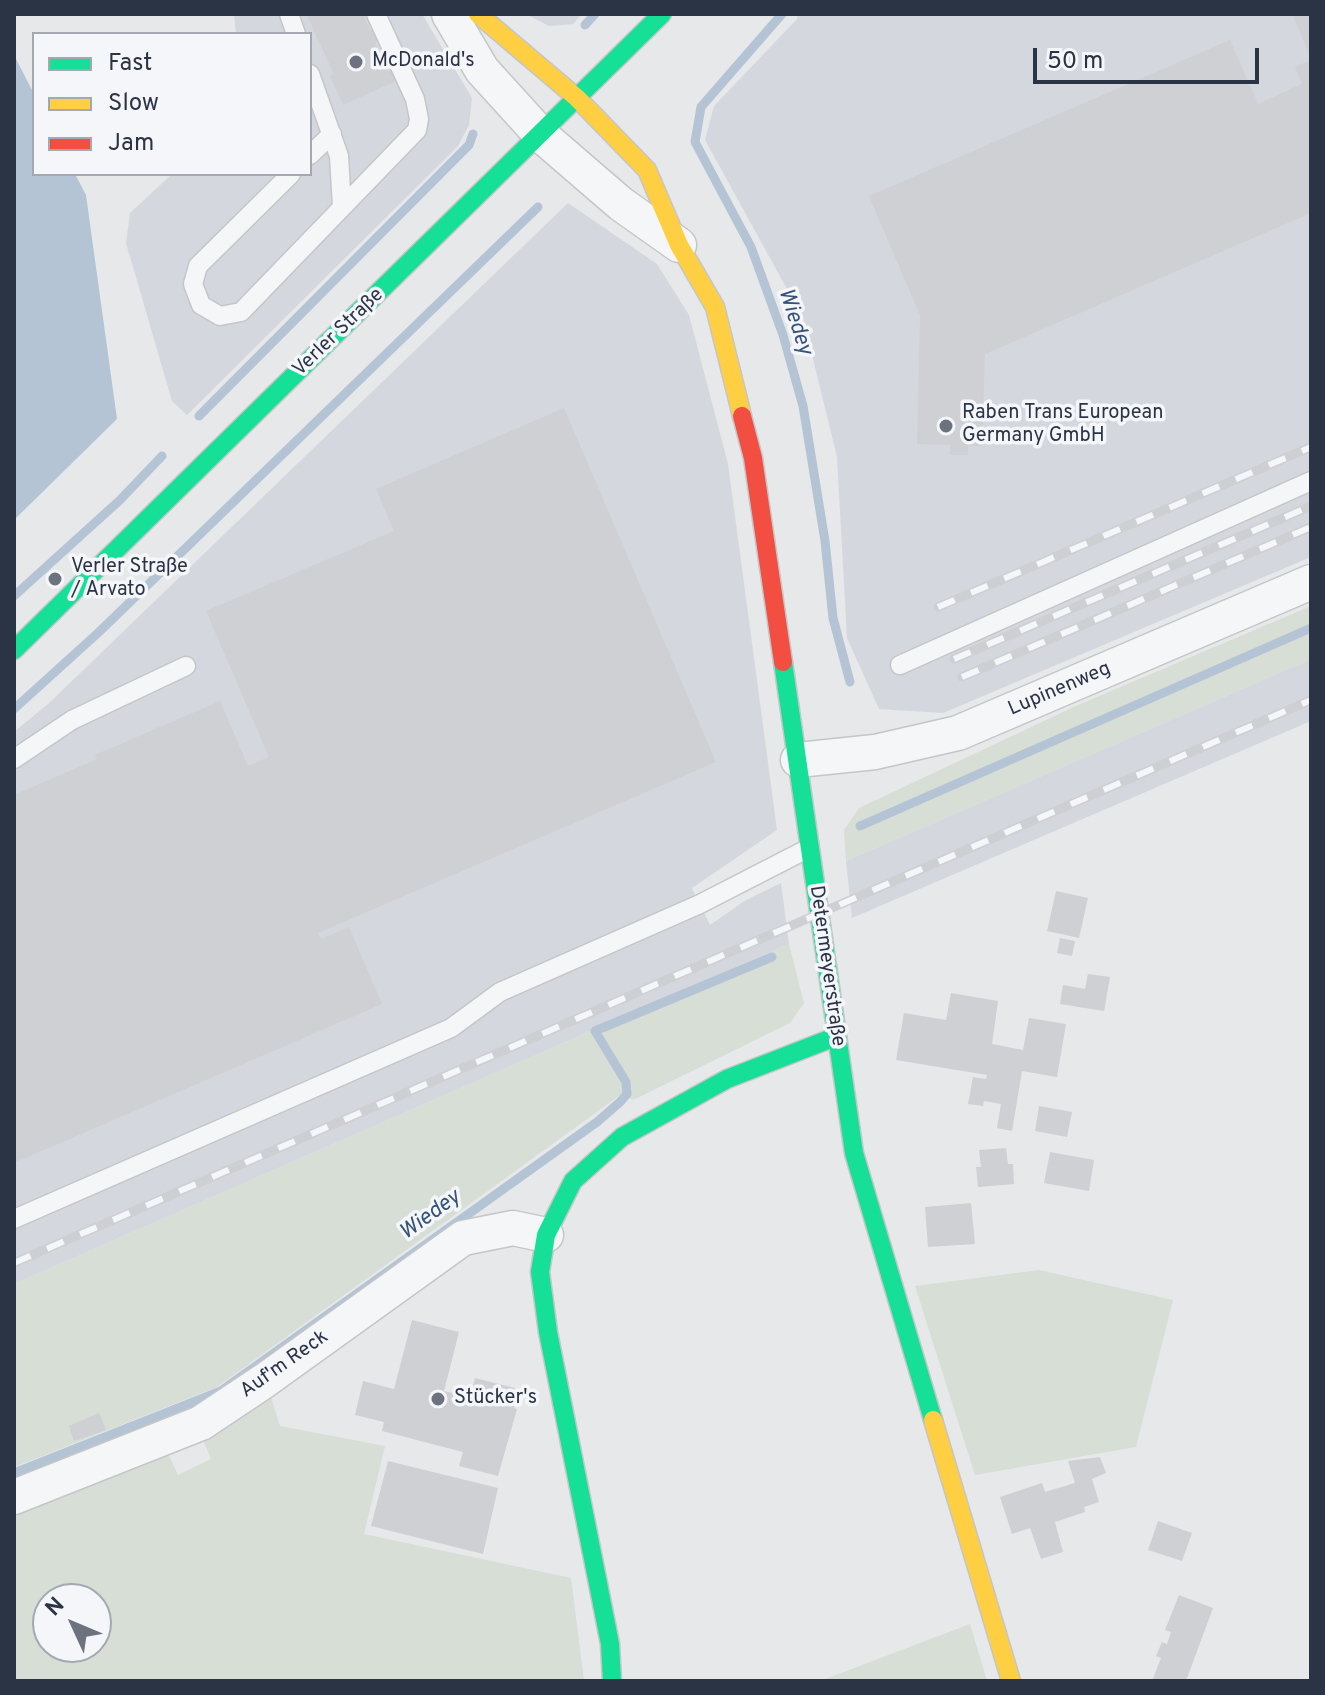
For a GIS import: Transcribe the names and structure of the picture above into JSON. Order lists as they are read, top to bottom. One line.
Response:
{"streets":{"street":["Verler Straße","Lupinenweg","Determeyerstraße","Auf'm Reck"]},"crossings":[["Verler Straße","Determeyerstraße"],["Lupinenweg","Determeyerstraße"]],"water":["Wiedey"],"places":["McDonald's","Raben Trans European Germany GmbH","Verler Straße / Arvato","Stücker's"],"legend":["Fast","Slow","Jam"],"scale_bar":"50 m","north":"top left"}
